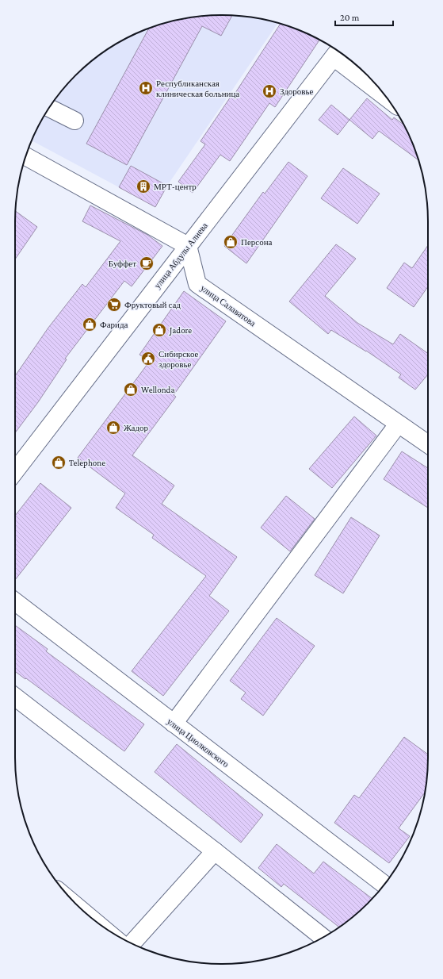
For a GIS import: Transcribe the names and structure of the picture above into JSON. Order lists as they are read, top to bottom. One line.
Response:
{"streets":{"street":["улица Абдулы Алиева","улица Салаватова","улица Циолковского"]},"crossings":[["улица Абдулы Алиева","улица Салаватова"]],"places":{"hospital":["Республиканская клиническая больница","Здоровье"],"building":["МРТ-центр"],"shop":["Персона","Фарида","Jadore","Wellonda","Жадор","Telephone"],"cafe":["Буффет"],"supermarket":["Фруктовый сад"],"public building":["Сибирское здоровье"]},"scale_bar":"20 m"}
